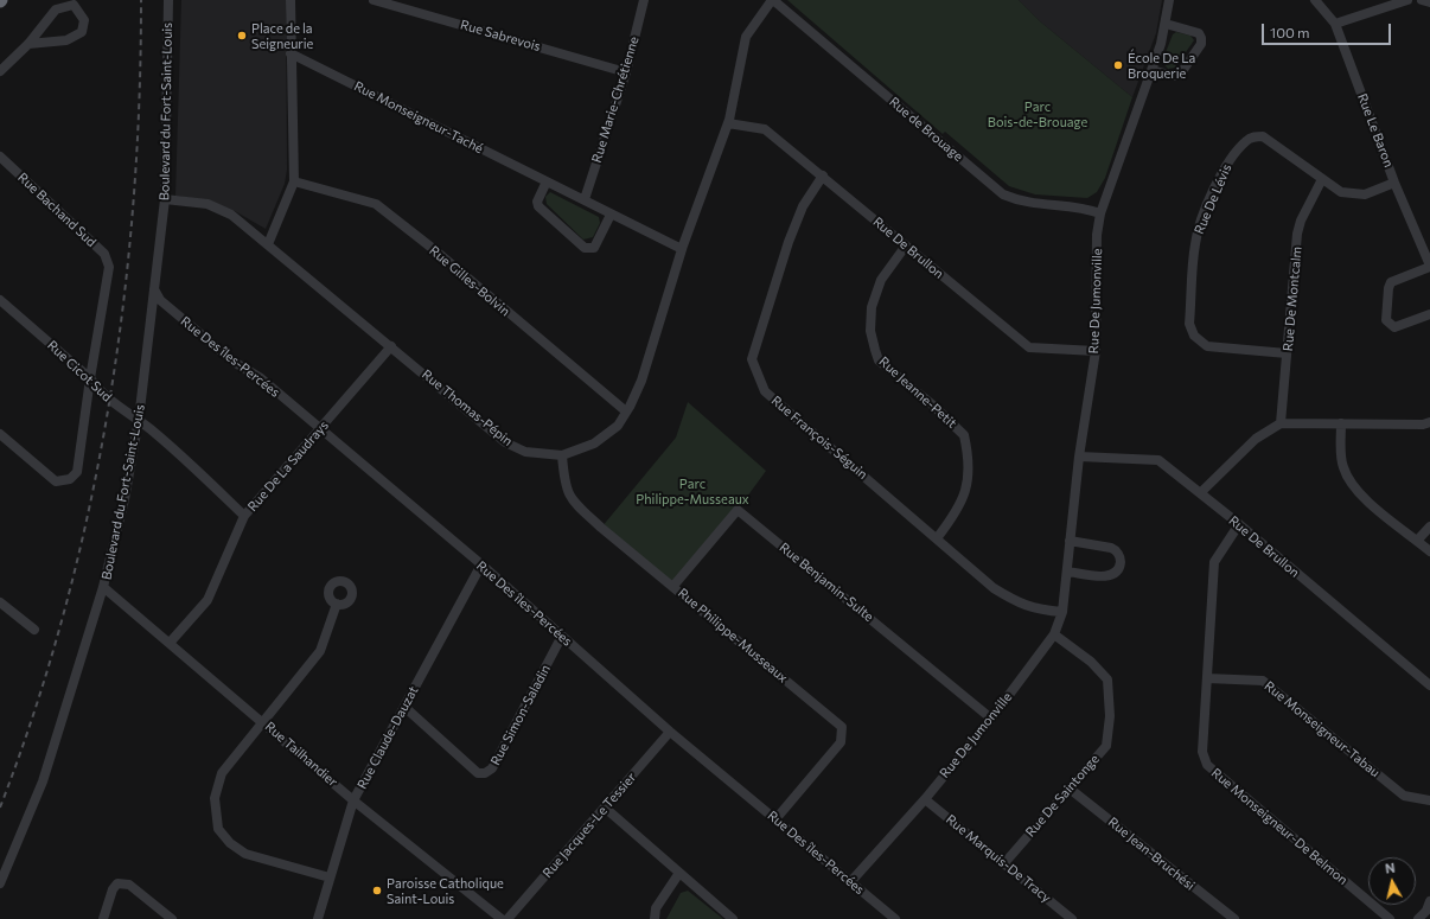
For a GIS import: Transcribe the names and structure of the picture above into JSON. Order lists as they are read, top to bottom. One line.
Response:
{"streets":{"street":["Rue Sabrevois","Rue Marie-Chrétienne","Boulevard du Fort-Saint-Louis","Rue Monseigneur-Taché","Rue de Brouage","Rue Le Baron","Rue De Lévis","Rue Bachand Sud","Rue De Brullon","Rue Gilles-Bolvin","Rue De Montcalm","Rue De Jumonville","Rue Des îles-Percées","Rue Cicot Sud","Rue Jeanne-Petit","Rue Thomas-Pépin","Rue François-Séguin","Rue De La Saudrays","Rue Benjamin-Sulte","Rue Philippe-Musseaux","Rue Simon-Saladin","Rue Monseigneur-Tabau","Rue Claude-Dauzat","Rue Tailhandier","Rue De Saintonge","Rue Jacques-Le Tessier","Rue Monseigneur-De Belmon","Rue Jean-Bruchési","Rue Marquis-De Tracy"]},"crossings":[["Rue Sabrevois","Rue Marie-Chrétienne"],["Rue Marie-Chrétienne","Rue Monseigneur-Taché"],["Boulevard du Fort-Saint-Louis","Rue Des îles-Percées"],["Boulevard du Fort-Saint-Louis","Rue Cicot Sud"],["Boulevard du Fort-Saint-Louis","Rue Thomas-Pépin"],["Boulevard du Fort-Saint-Louis","Rue Tailhandier"],["Rue Monseigneur-Taché","Rue Thomas-Pépin"],["Rue de Brouage","Rue De Jumonville"],["Rue de Brouage","Rue Thomas-Pépin"],["Rue Le Baron","Rue De Lévis"],["Rue De Lévis","Rue De Montcalm"],["Rue Bachand Sud","Rue Cicot Sud"],["Rue De Brullon","Rue De Jumonville"],["Rue De Brullon","Rue Jeanne-Petit"],["Rue De Brullon","Rue Thomas-Pépin"],["Rue De Brullon","Rue François-Séguin"],["Rue De Brullon","Rue Monseigneur-De Belmon"],["Rue Gilles-Bolvin","Rue Thomas-Pépin"],["Rue De Jumonville","Rue Des îles-Percées"],["Rue De Jumonville","Rue François-Séguin"],["Rue De Jumonville","Rue Benjamin-Sulte"],["Rue De Jumonville","Rue De Saintonge"],["Rue De Jumonville","Rue Marquis-De Tracy"],["Rue Des îles-Percées","Rue De La Saudrays"],["Rue Des îles-Percées","Rue Philippe-Musseaux"],["Rue Des îles-Percées","Rue Simon-Saladin"],["Rue Des îles-Percées","Rue Claude-Dauzat"],["Rue Des îles-Percées","Rue Jacques-Le Tessier"],["Rue Cicot Sud","Rue De La Saudrays"],["Rue Jeanne-Petit","Rue François-Séguin"],["Rue Thomas-Pépin","Rue De La Saudrays"],["Rue Thomas-Pépin","Rue Philippe-Musseaux"],["Rue De La Saudrays","Rue Tailhandier"],["Rue Benjamin-Sulte","Rue Philippe-Musseaux"],["Rue Simon-Saladin","Rue Claude-Dauzat"],["Rue Monseigneur-Tabau","Rue Monseigneur-De Belmon"],["Rue Claude-Dauzat","Rue Tailhandier"],["Rue De Saintonge","Rue Jean-Bruchési"],["Rue De Saintonge","Rue Marquis-De Tracy"]],"parks":["Parc Bois-de-Brouage","Parc Philippe-Musseaux"],"places":["Place de la Seigneurie","École De La Broquerie","Paroisse Catholique Saint-Louis"],"scale_bar":"100 m","north":"top"}
